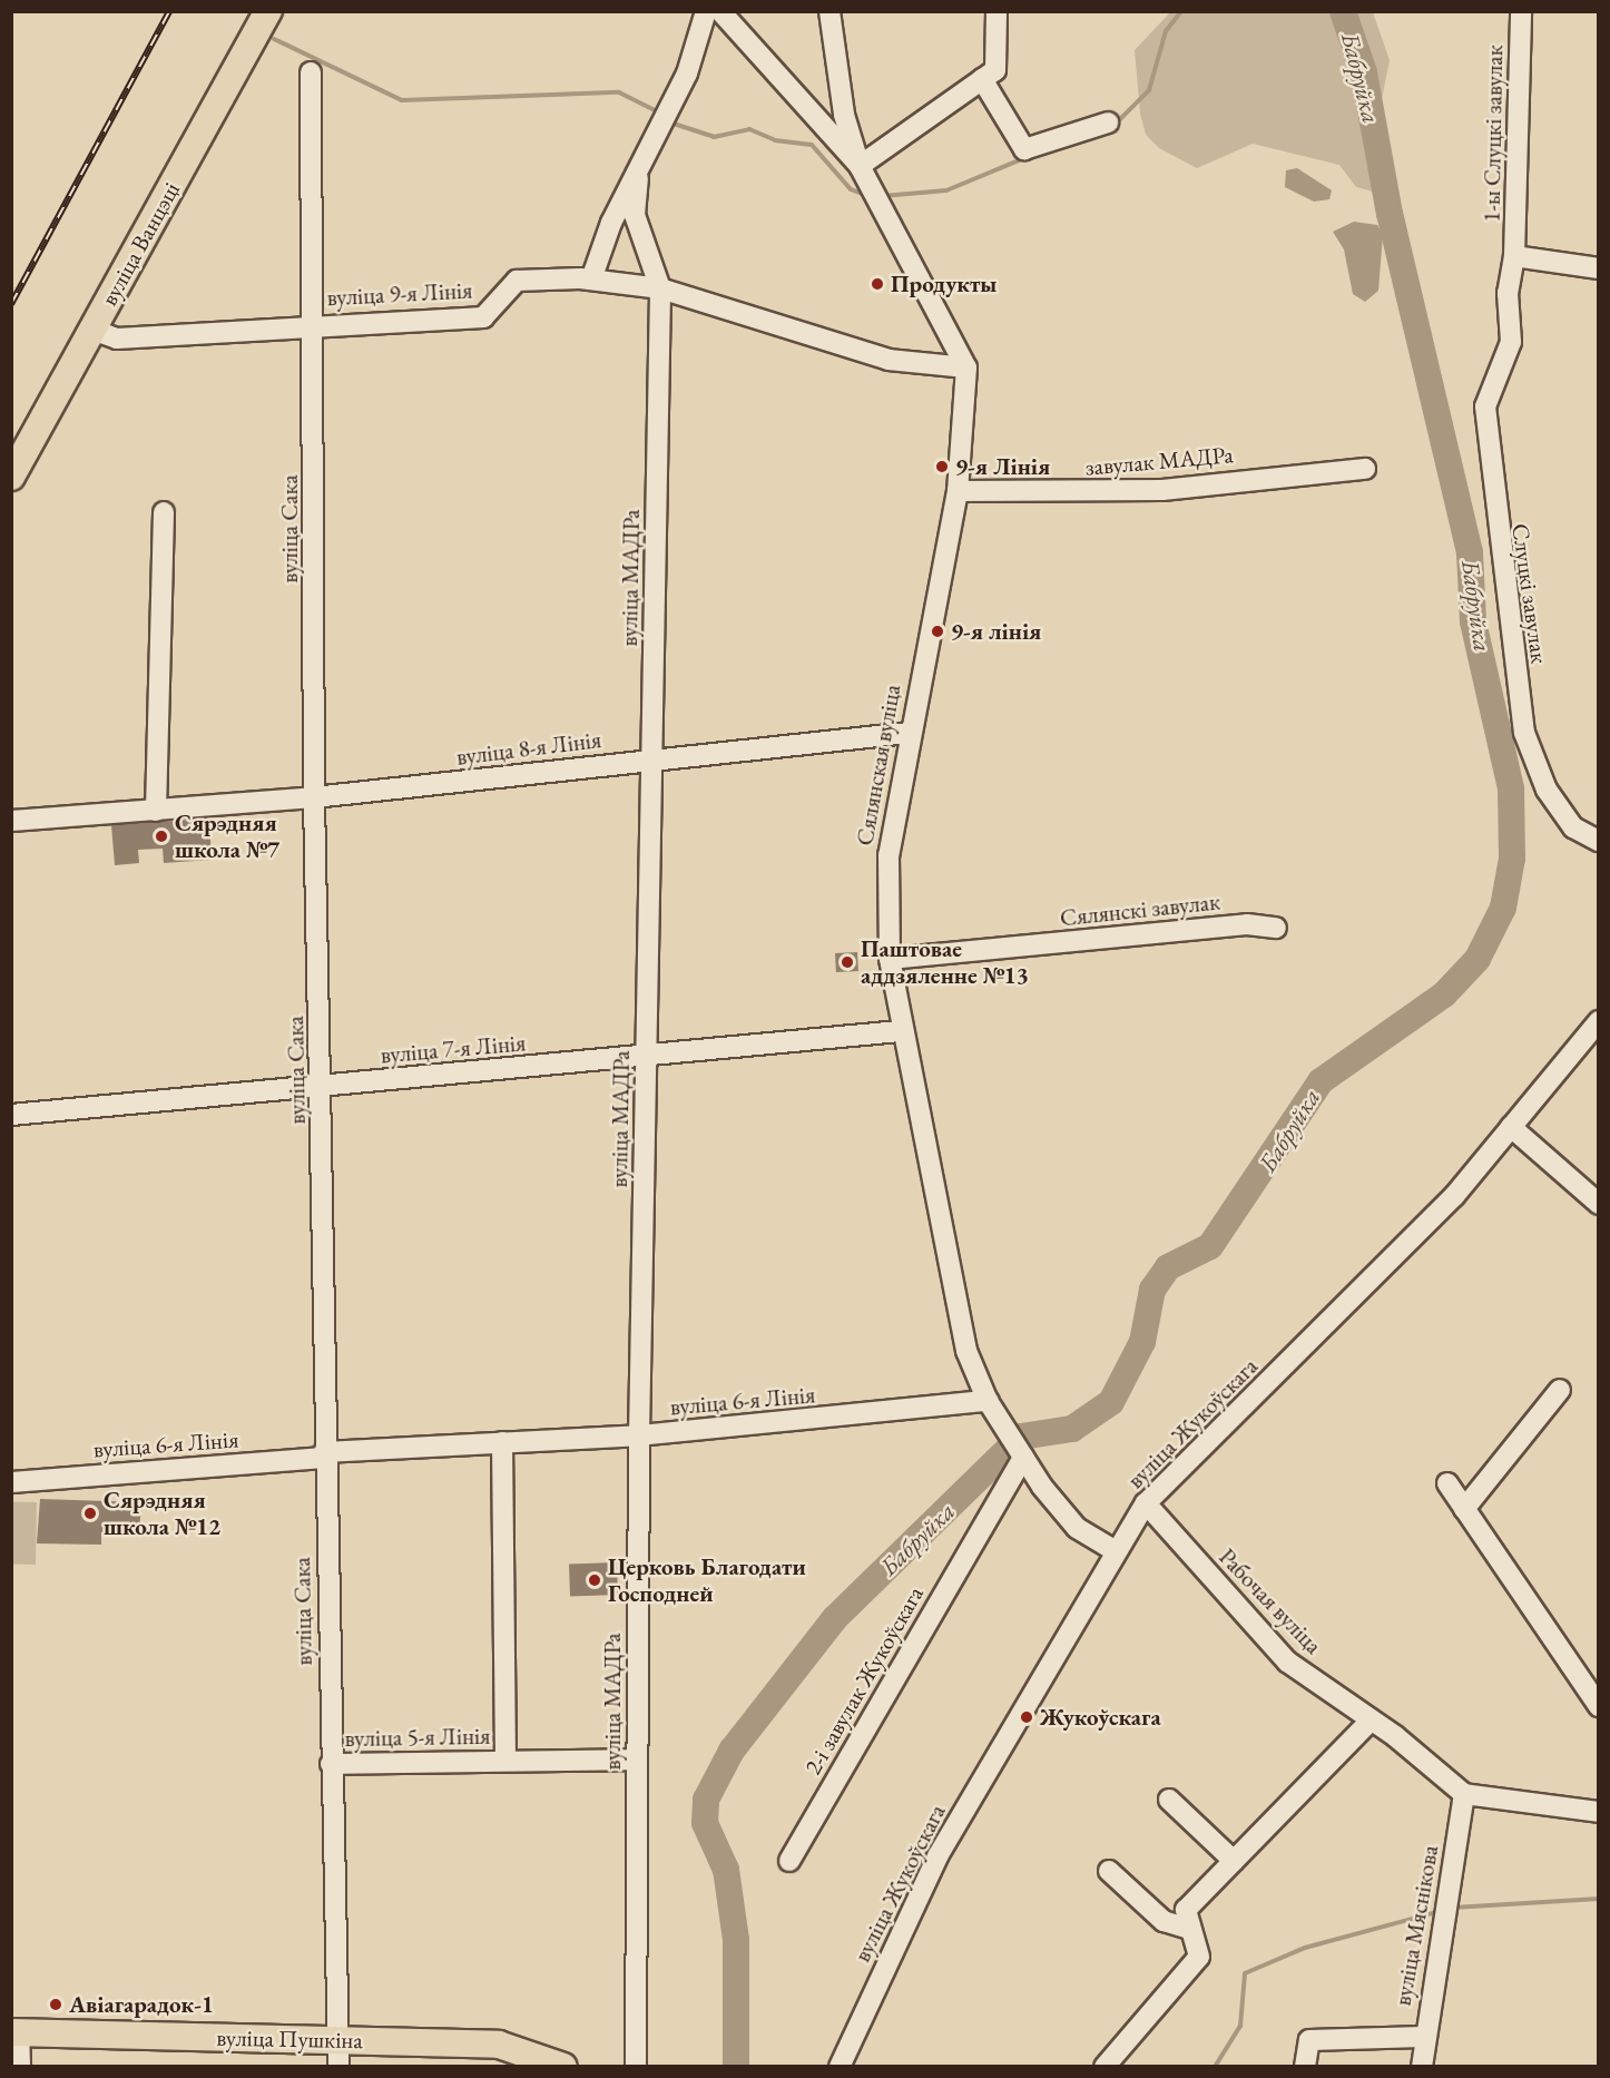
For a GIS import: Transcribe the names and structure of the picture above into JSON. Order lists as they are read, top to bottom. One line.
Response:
{"streets":{"main road":["вуліца Ванцэці","вуліца Пушкіна"],"street":["1-ы Слуцкі завулак","вуліца 9-я Лінія","завулак МАДРа","вуліца Сака","вуліца МАДРа","Слуцкі завулак","вуліца 8-я Лінія","Сялянская вуліца","Сялянскі завулак","вуліца 7-я Лінія","вуліца 6-я Лінія","вуліца Жукоўскага","Рабочая вуліца","2-і завулак Жукоўскага","вуліца 5-я Лінія","вуліца Мяснікова"]},"crossings":[["1-ы Слуцкі завулак","Слуцкі завулак"],["вуліца Ванцэці","вуліца 9-я Лінія"],["вуліца 9-я Лінія","вуліца Сака"],["вуліца 9-я Лінія","вуліца МАДРа"],["вуліца 9-я Лінія","Сялянская вуліца"],["завулак МАДРа","Сялянская вуліца"],["вуліца Сака","вуліца 8-я Лінія"],["вуліца Сака","вуліца 7-я Лінія"],["вуліца Сака","вуліца 6-я Лінія"],["вуліца Сака","вуліца 5-я Лінія"],["вуліца Сака","вуліца Пушкіна"],["вуліца МАДРа","вуліца 8-я Лінія"],["вуліца МАДРа","вуліца 7-я Лінія"],["вуліца МАДРа","вуліца 6-я Лінія"],["вуліца МАДРа","вуліца 5-я Лінія"],["вуліца 8-я Лінія","Сялянская вуліца"],["Сялянская вуліца","Сялянскі завулак"],["Сялянская вуліца","вуліца 7-я Лінія"],["Сялянская вуліца","вуліца 6-я Лінія"],["Сялянская вуліца","вуліца Жукоўскага"],["Сялянская вуліца","2-і завулак Жукоўскага"],["вуліца 6-я Лінія","вуліца 5-я Лінія"],["вуліца Жукоўскага","Рабочая вуліца"],["Рабочая вуліца","вуліца Мяснікова"]],"water":["Бабруйка"],"places":["Продукты","9-я Лінія","9-я лінія","Сярэдняя школа №7","Паштовае аддзяленне №13","Сярэдняя школа №12","Церковь Благодати Господней","Жукоўскага","Авіагарадок-1"]}
